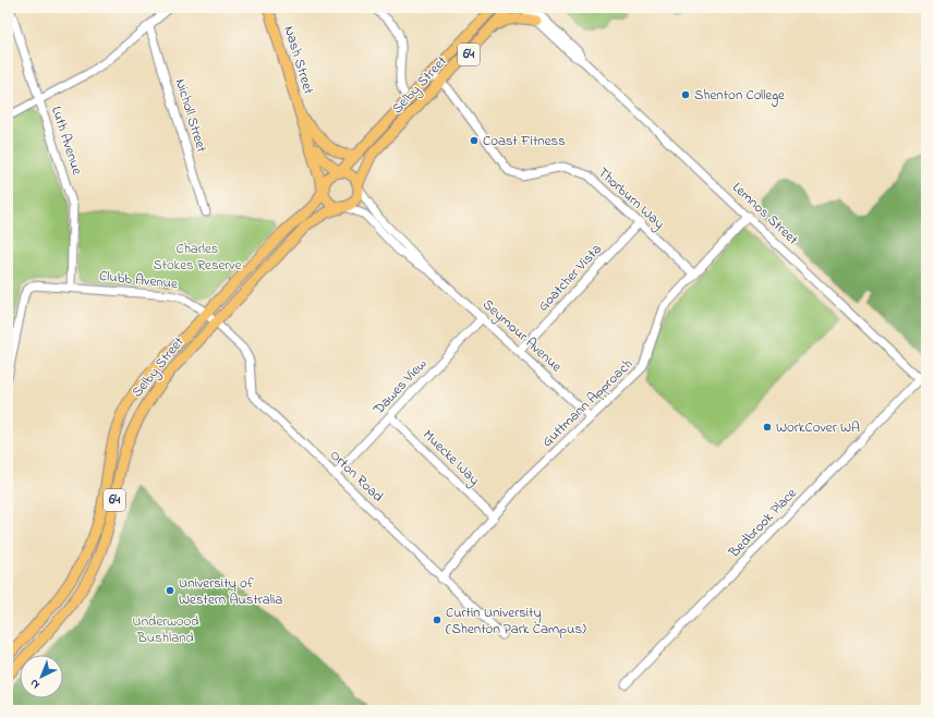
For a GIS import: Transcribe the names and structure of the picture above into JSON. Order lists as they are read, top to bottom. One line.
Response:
{"streets":{"main road":["64","Nash Street","Selby Street"],"street":["Nicholl Street","Luth Avenue","Thorburn Way","Lemnos Street","Goatcher Vista","Clubb Avenue","Seymour Avenue","Dawes View","Guttmann Approach","Muecke Way","Orton Road","Bedbrook Place"]},"crossings":[["64","Nash Street"],["64","Selby Street"],["64","Seymour Avenue"],["Nash Street","Selby Street"],["Nash Street","Seymour Avenue"],["Selby Street","Thorburn Way"],["Selby Street","Clubb Avenue"],["Selby Street","Seymour Avenue"],["Selby Street","Orton Road"],["Luth Avenue","Clubb Avenue"],["Thorburn Way","Goatcher Vista"],["Thorburn Way","Guttmann Approach"],["Lemnos Street","Guttmann Approach"],["Lemnos Street","Bedbrook Place"],["Goatcher Vista","Seymour Avenue"],["Clubb Avenue","Orton Road"],["Seymour Avenue","Dawes View"],["Seymour Avenue","Guttmann Approach"],["Dawes View","Muecke Way"],["Dawes View","Orton Road"],["Guttmann Approach","Muecke Way"],["Guttmann Approach","Orton Road"]],"parks":["Charles Stokes Reserve","Underwood Bushland"],"places":["Shenton College","Coast Fitness","WorkCover WA","University of Western Australia","Curtin University (Shenton Park Campus)"],"north":"bottom left"}
